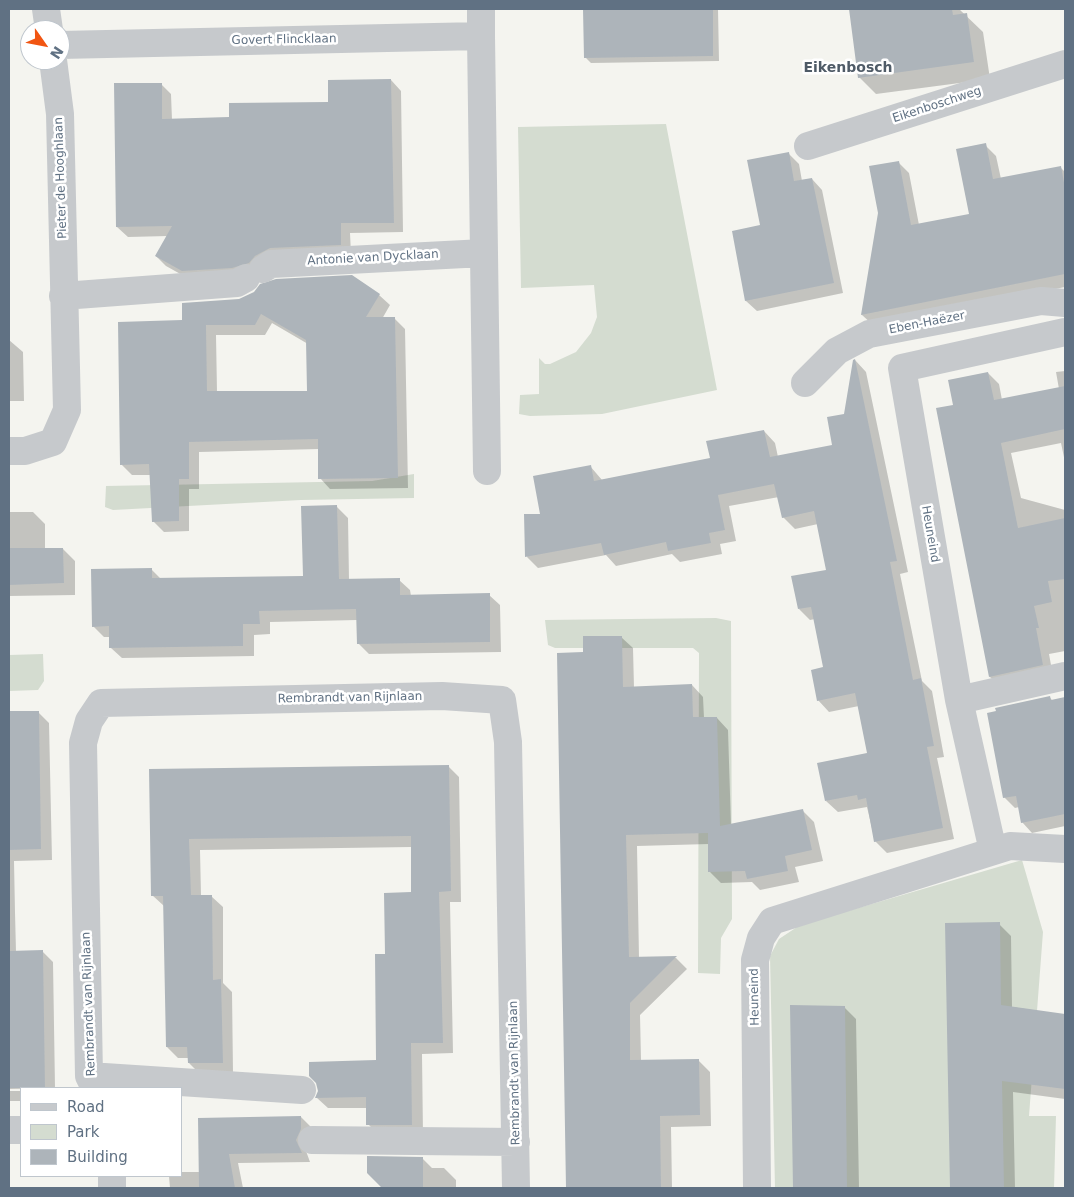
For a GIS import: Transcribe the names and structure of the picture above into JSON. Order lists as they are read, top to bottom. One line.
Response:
{"streets":{"street":["Govert Flincklaan","Eikenboschweg","Pieter de Hooghlaan","Antonie van Dycklaan","Eben-Haëzer","Heuneind","Rembrandt van Rijnlaan"]},"crossings":[["Pieter de Hooghlaan","Antonie van Dycklaan"]],"districts":["Eikenbosch"],"legend":["Road","Park","Building"],"north":"bottom right"}
